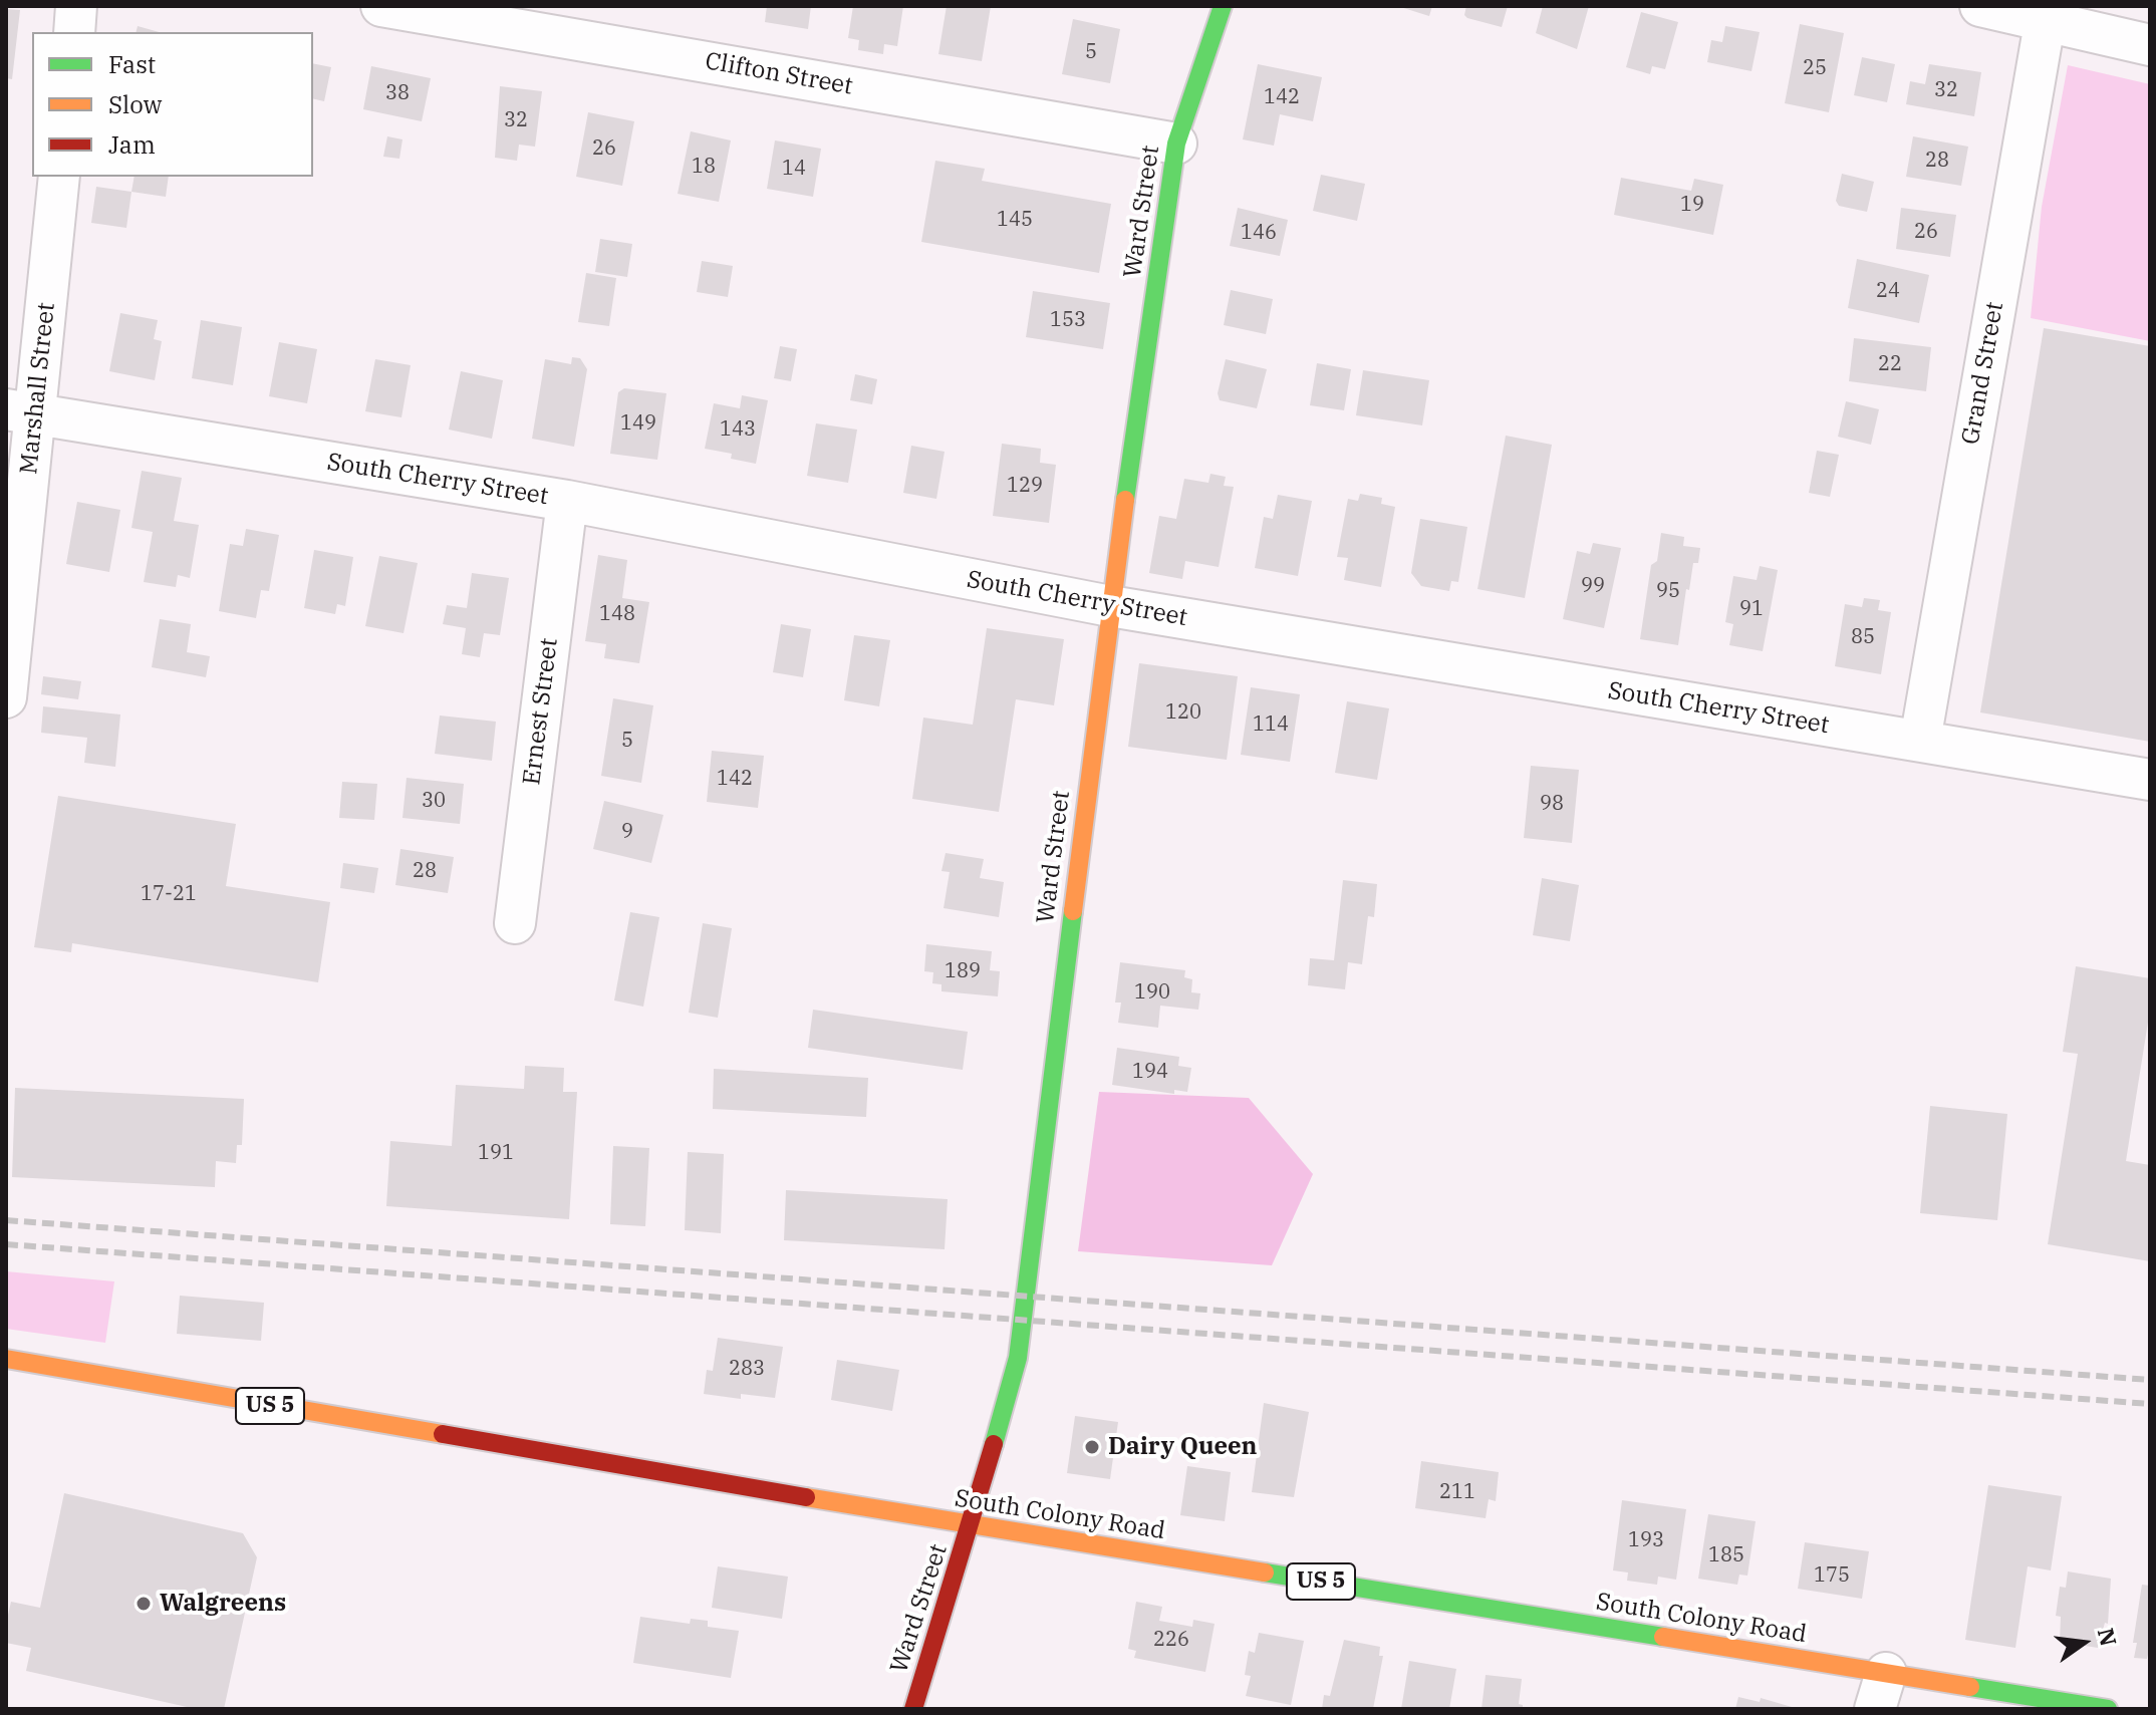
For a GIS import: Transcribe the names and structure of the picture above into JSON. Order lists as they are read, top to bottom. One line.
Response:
{"streets":{"main road":["Ward Street","US 5","South Colony Road"],"street":["Clifton Street","Grand Street","Marshall Street","South Cherry Street","Ernest Street"]},"crossings":[["Clifton Street","Ward Street"],["Ward Street","South Cherry Street"],["Ward Street","South Colony Road"],["Grand Street","South Cherry Street"],["Marshall Street","South Cherry Street"],["South Cherry Street","Ernest Street"]],"places":["Dairy Queen","Walgreens"],"house_numbers":["5","25","32","38","142","32","26","28","18","14","19","145","26","146","24","153","22","149","143","129","99","95","91","148","85","120","114","5","142","30","98","9","28","17-21","189","190","194","191","283","211","193","185","175","226"],"legend":["Fast","Slow","Jam"],"north":"right"}
